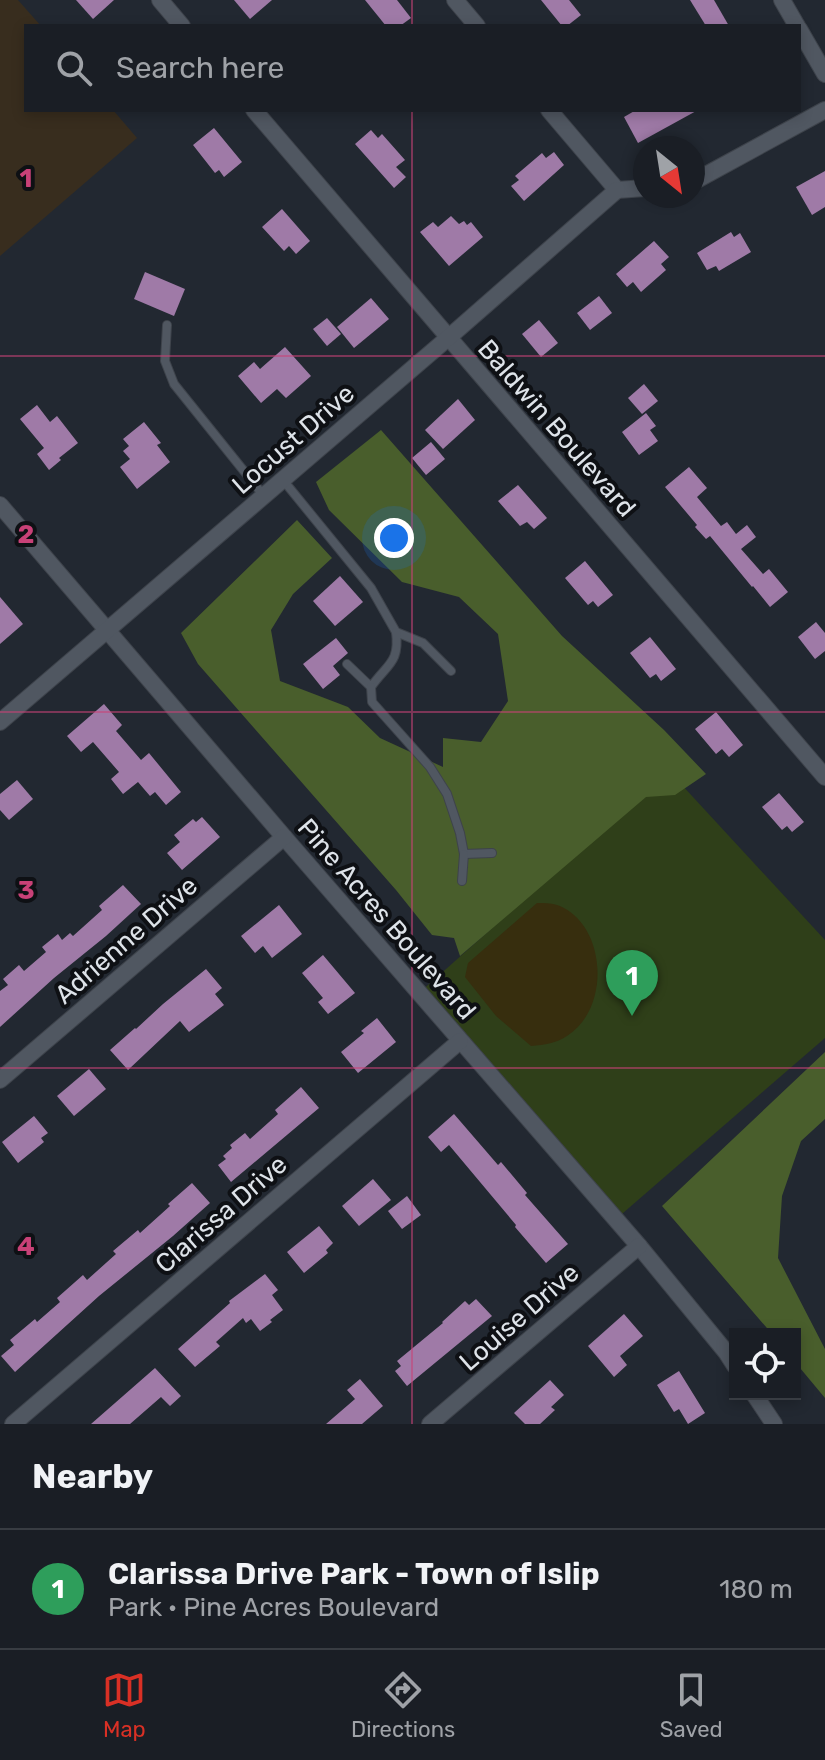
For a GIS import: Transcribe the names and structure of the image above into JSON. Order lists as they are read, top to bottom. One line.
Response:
{"streets":{"street":["Baldwin Boulevard","Locust Drive","Pine Acres Boulevard","Adrienne Drive","Clarissa Drive","Louise Drive"]},"crossings":[["Baldwin Boulevard","Locust Drive"],["Locust Drive","Pine Acres Boulevard"],["Pine Acres Boulevard","Adrienne Drive"],["Pine Acres Boulevard","Clarissa Drive"],["Pine Acres Boulevard","Louise Drive"]],"north":"bottom right","page":{"search":"Search here","pins":"1","heading":"Nearby","list":[{"mark":"1","name":"Clarissa Drive Park - Town of Islip","note":"Park · Pine Acres Boulevard","value":"180 m"}],"nav":["Map","Directions","Saved"]},"grid":{"rows":["1","2","3","4"]}}
